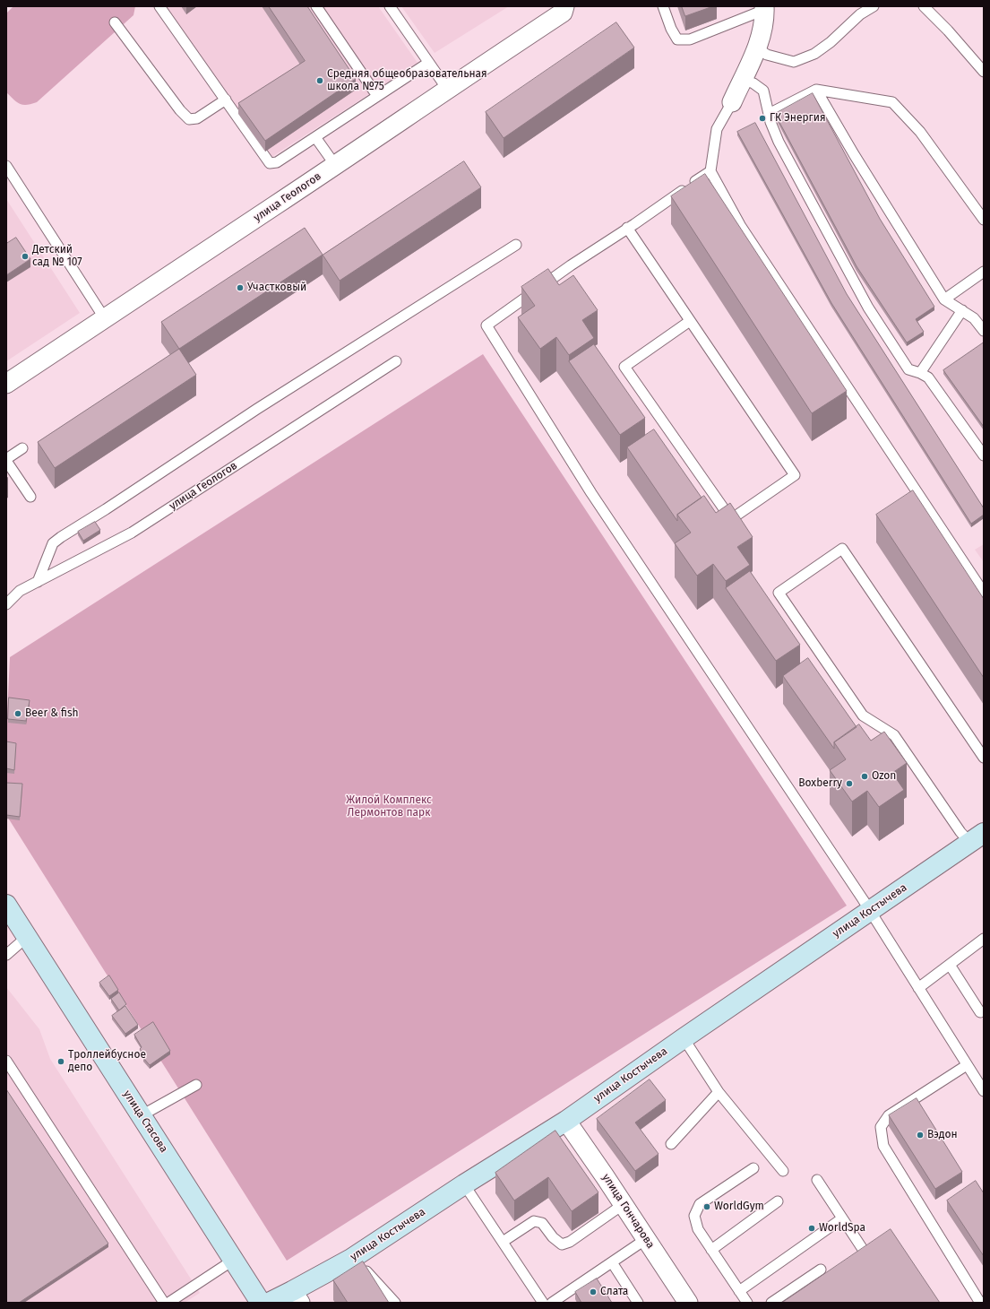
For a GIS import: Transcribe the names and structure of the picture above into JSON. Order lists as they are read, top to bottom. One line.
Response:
{"streets":{"street":["улица Геологов","улица Костычева","улица Стасова","улица Гончарова"]},"crossings":[["улица Костычева","улица Гончарова"]],"parks":["Жилой Комплекс Лермонтов парк"],"places":["Средняя общеобразовательная школа №75","ГК Энергия","Детский сад № 107","Участковый","Beer & fish","Ozon","Boxberry","Троллейбусное депо","Вэдон","WorldGym","WorldSpa","Слата"]}
